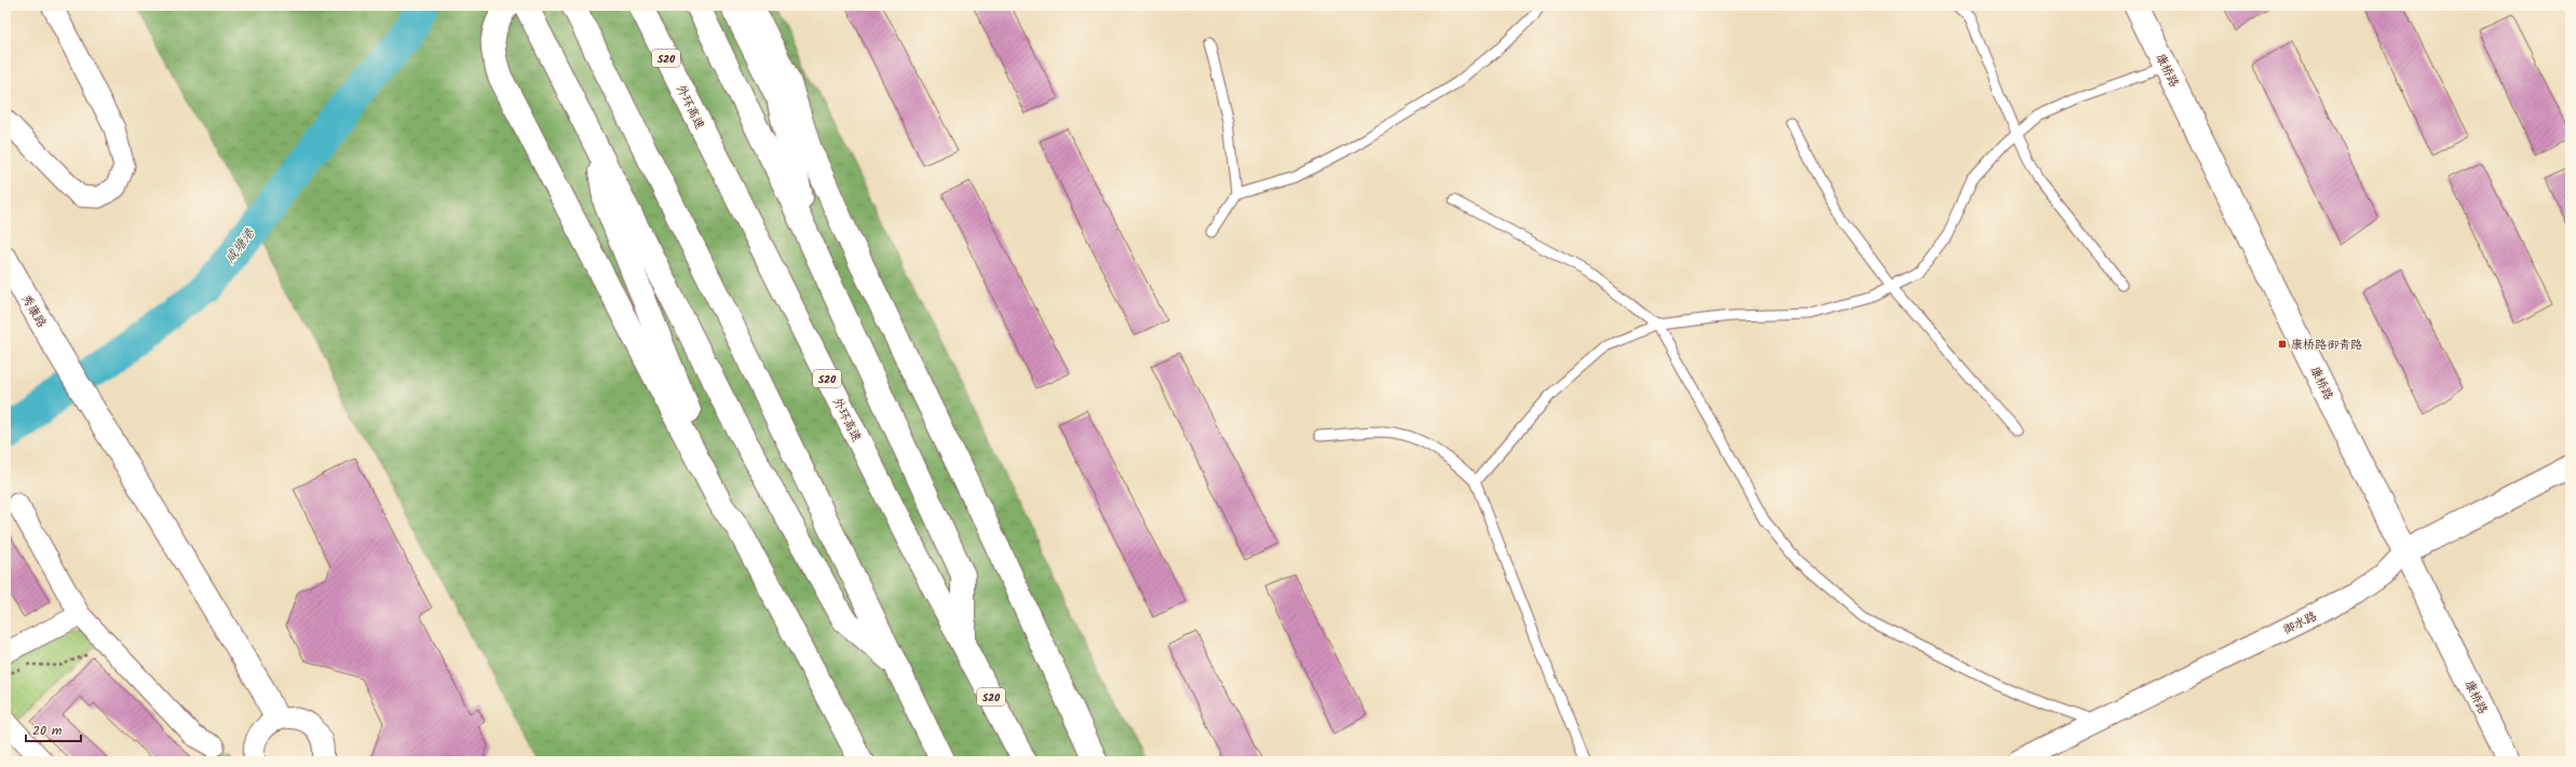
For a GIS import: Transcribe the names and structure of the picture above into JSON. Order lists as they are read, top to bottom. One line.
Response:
{"streets":{"main road":["S20","康桥路","外环高速","秀康路","御水路"]},"crossings":[["康桥路","御水路"]],"water":["咸塘港"],"places":{"transit":["康桥路御青路"]},"scale_bar":"20 m"}
